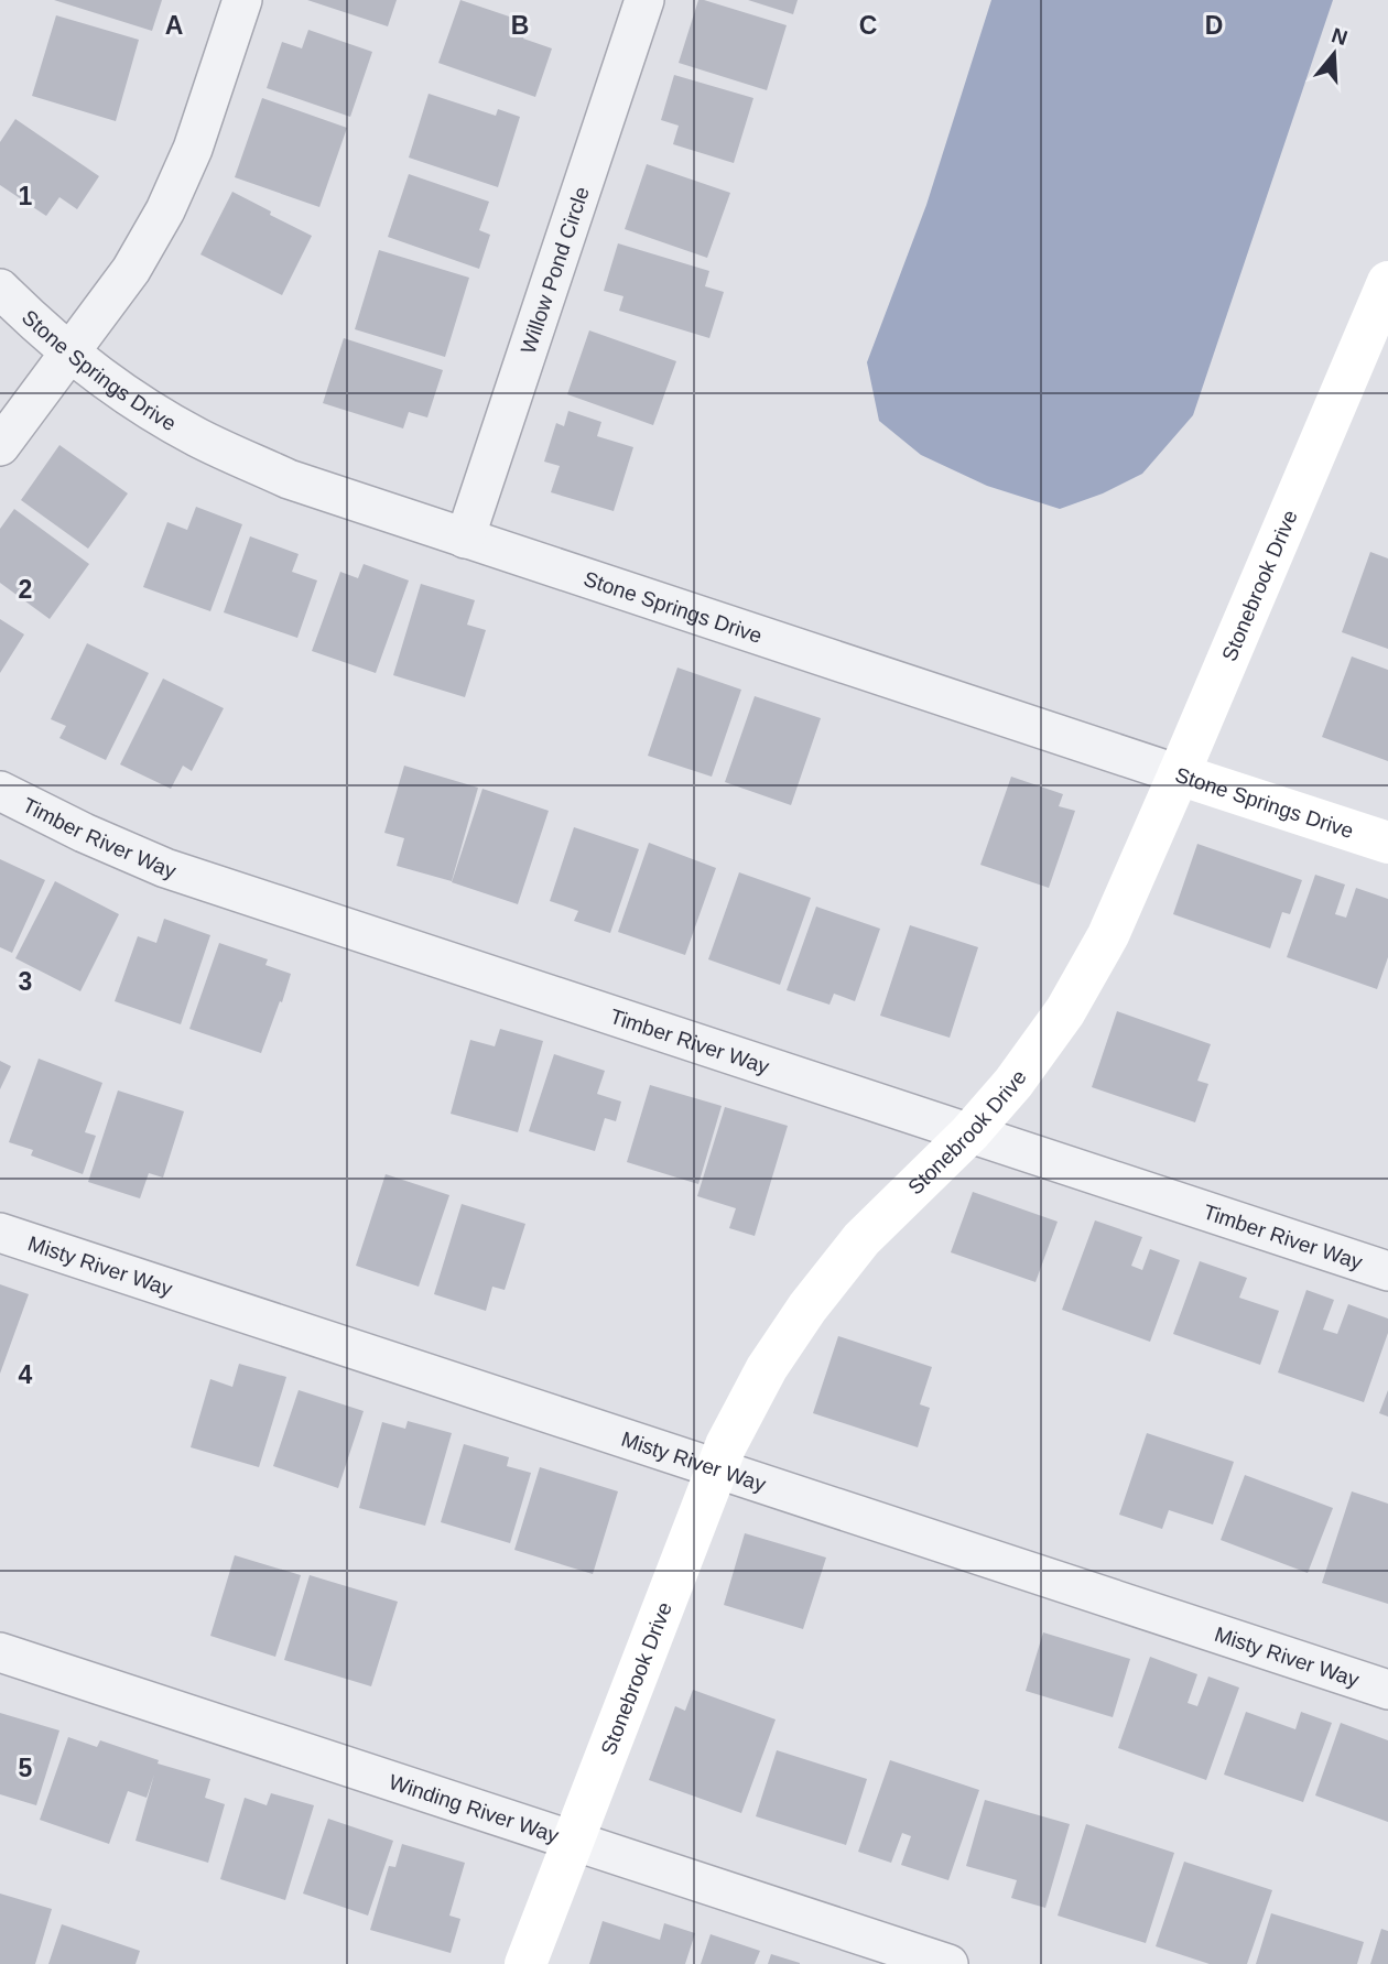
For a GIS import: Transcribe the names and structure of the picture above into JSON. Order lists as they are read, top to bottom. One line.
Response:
{"streets":{"street":["Willow Pond Circle","Stone Springs Drive","Stonebrook Drive","Timber River Way","Misty River Way","Winding River Way"]},"crossings":[["Willow Pond Circle","Stone Springs Drive"],["Stone Springs Drive","Stonebrook Drive"],["Stonebrook Drive","Timber River Way"],["Stonebrook Drive","Misty River Way"],["Stonebrook Drive","Winding River Way"]],"north":"top","grid":{"columns":["A","B","C","D"],"rows":["1","2","3","4","5"]}}
